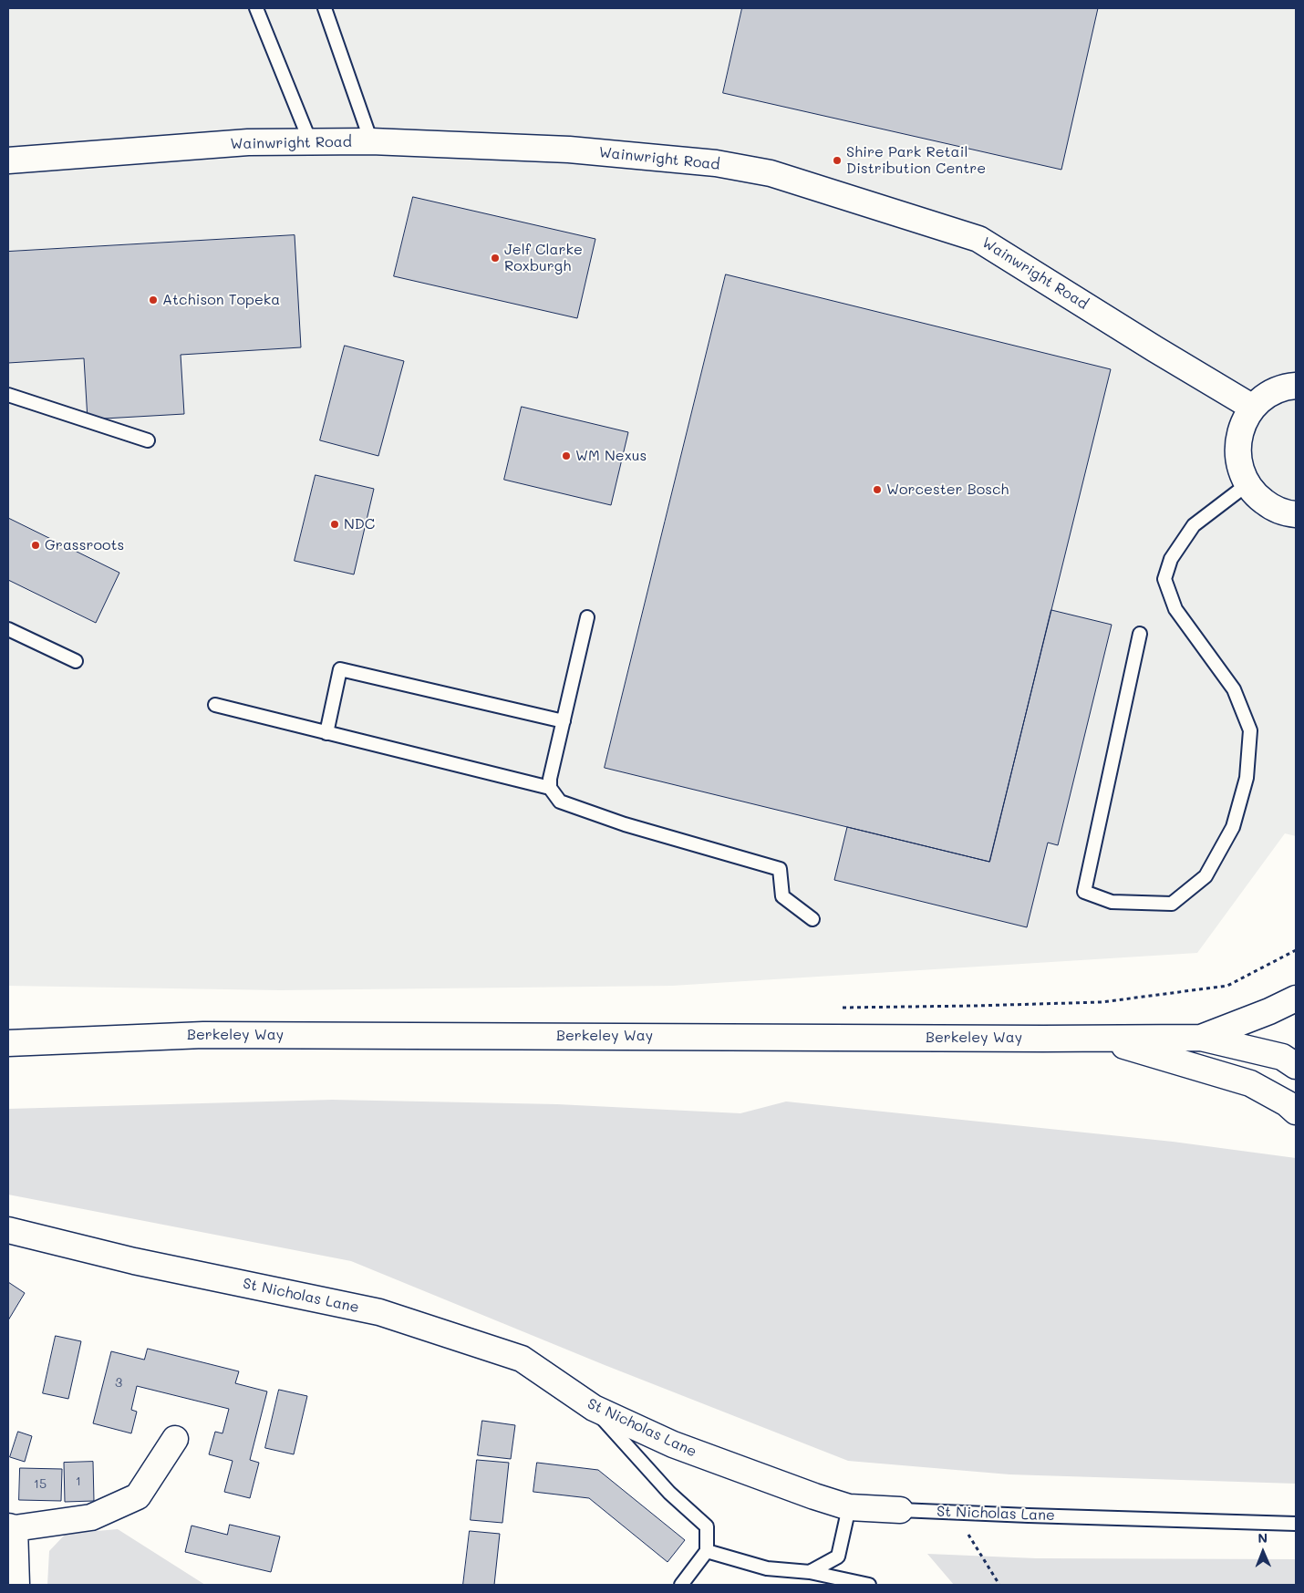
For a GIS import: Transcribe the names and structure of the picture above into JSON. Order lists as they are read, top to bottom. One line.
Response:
{"streets":{"street":["Wainwright Road","Berkeley Way","St Nicholas Lane"]},"places":["Shire Park Retail Distribution Centre","Jelf Clarke Roxburgh","Atchison Topeka","WM Nexus","Worcester Bosch","NDC","Grassroots"],"house_numbers":["3","1","15"],"north":"top"}
